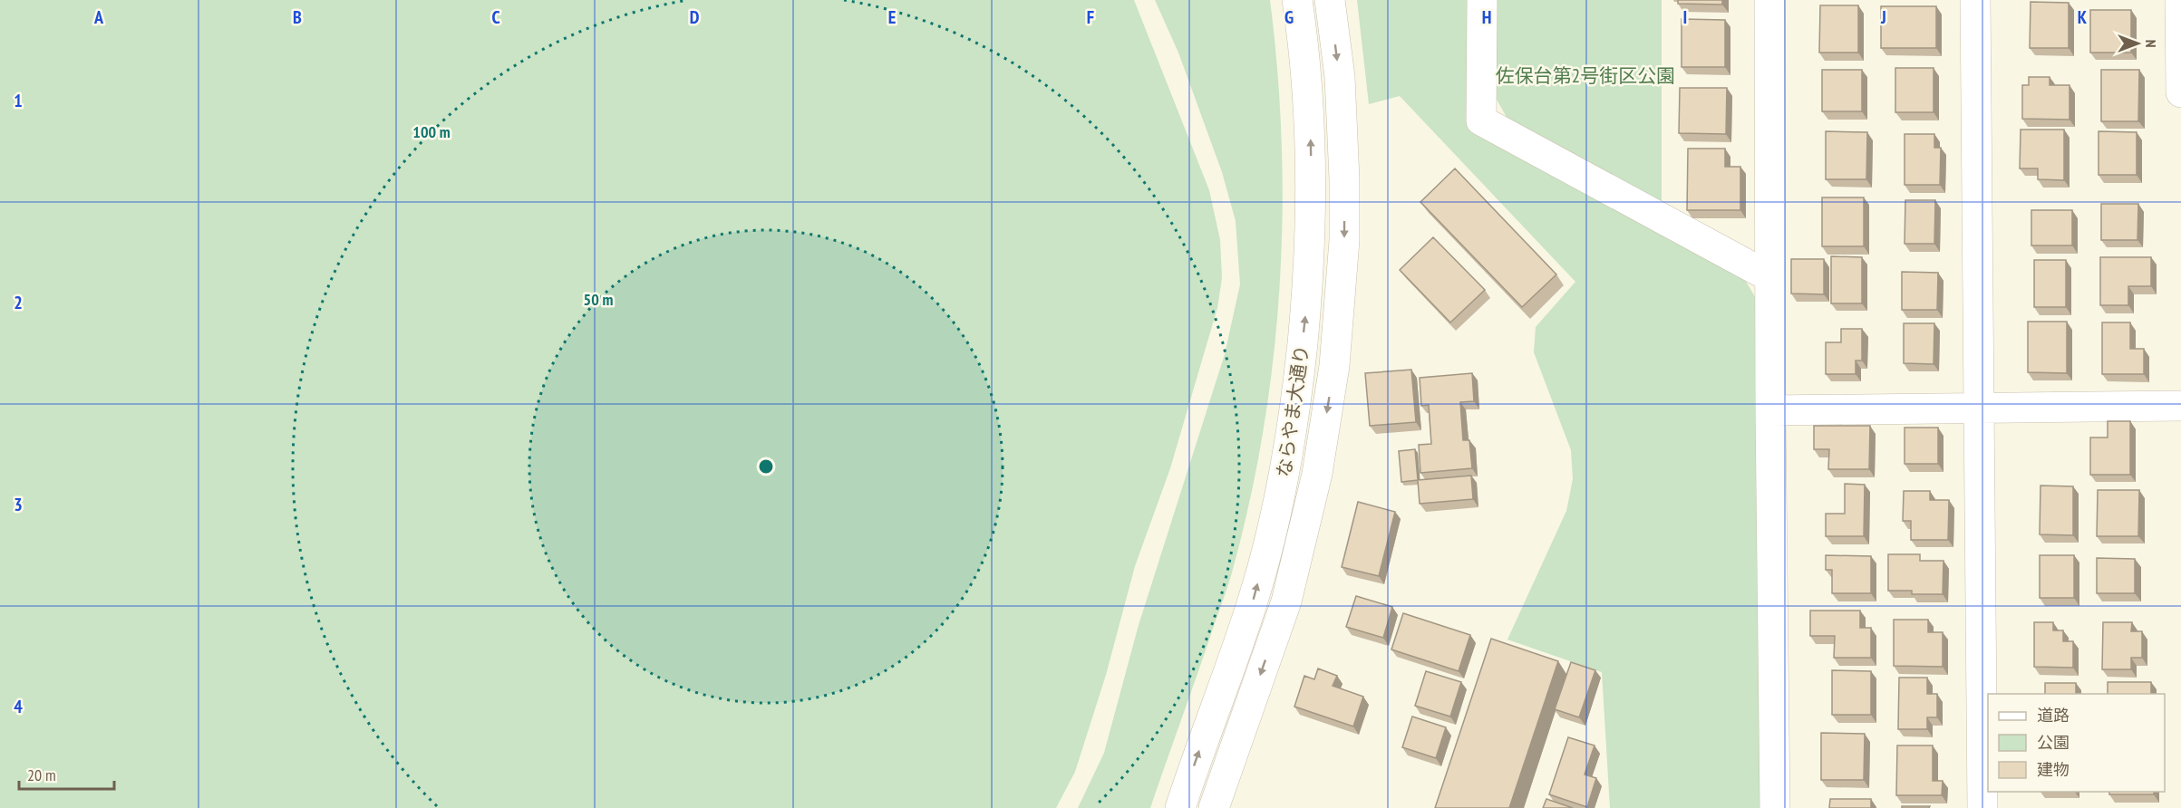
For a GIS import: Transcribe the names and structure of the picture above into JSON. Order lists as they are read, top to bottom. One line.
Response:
{"streets":{"street":["ならやま大通り"]},"parks":["佐保台第2号街区公園"],"legend":["道路","公園","建物"],"scale_bar":"20 m","north":"right","grid":{"columns":["A","B","C","D","E","F","G","H","I","J","K"],"rows":["1","2","3","4"]},"rings":["100 m","50 m"]}
